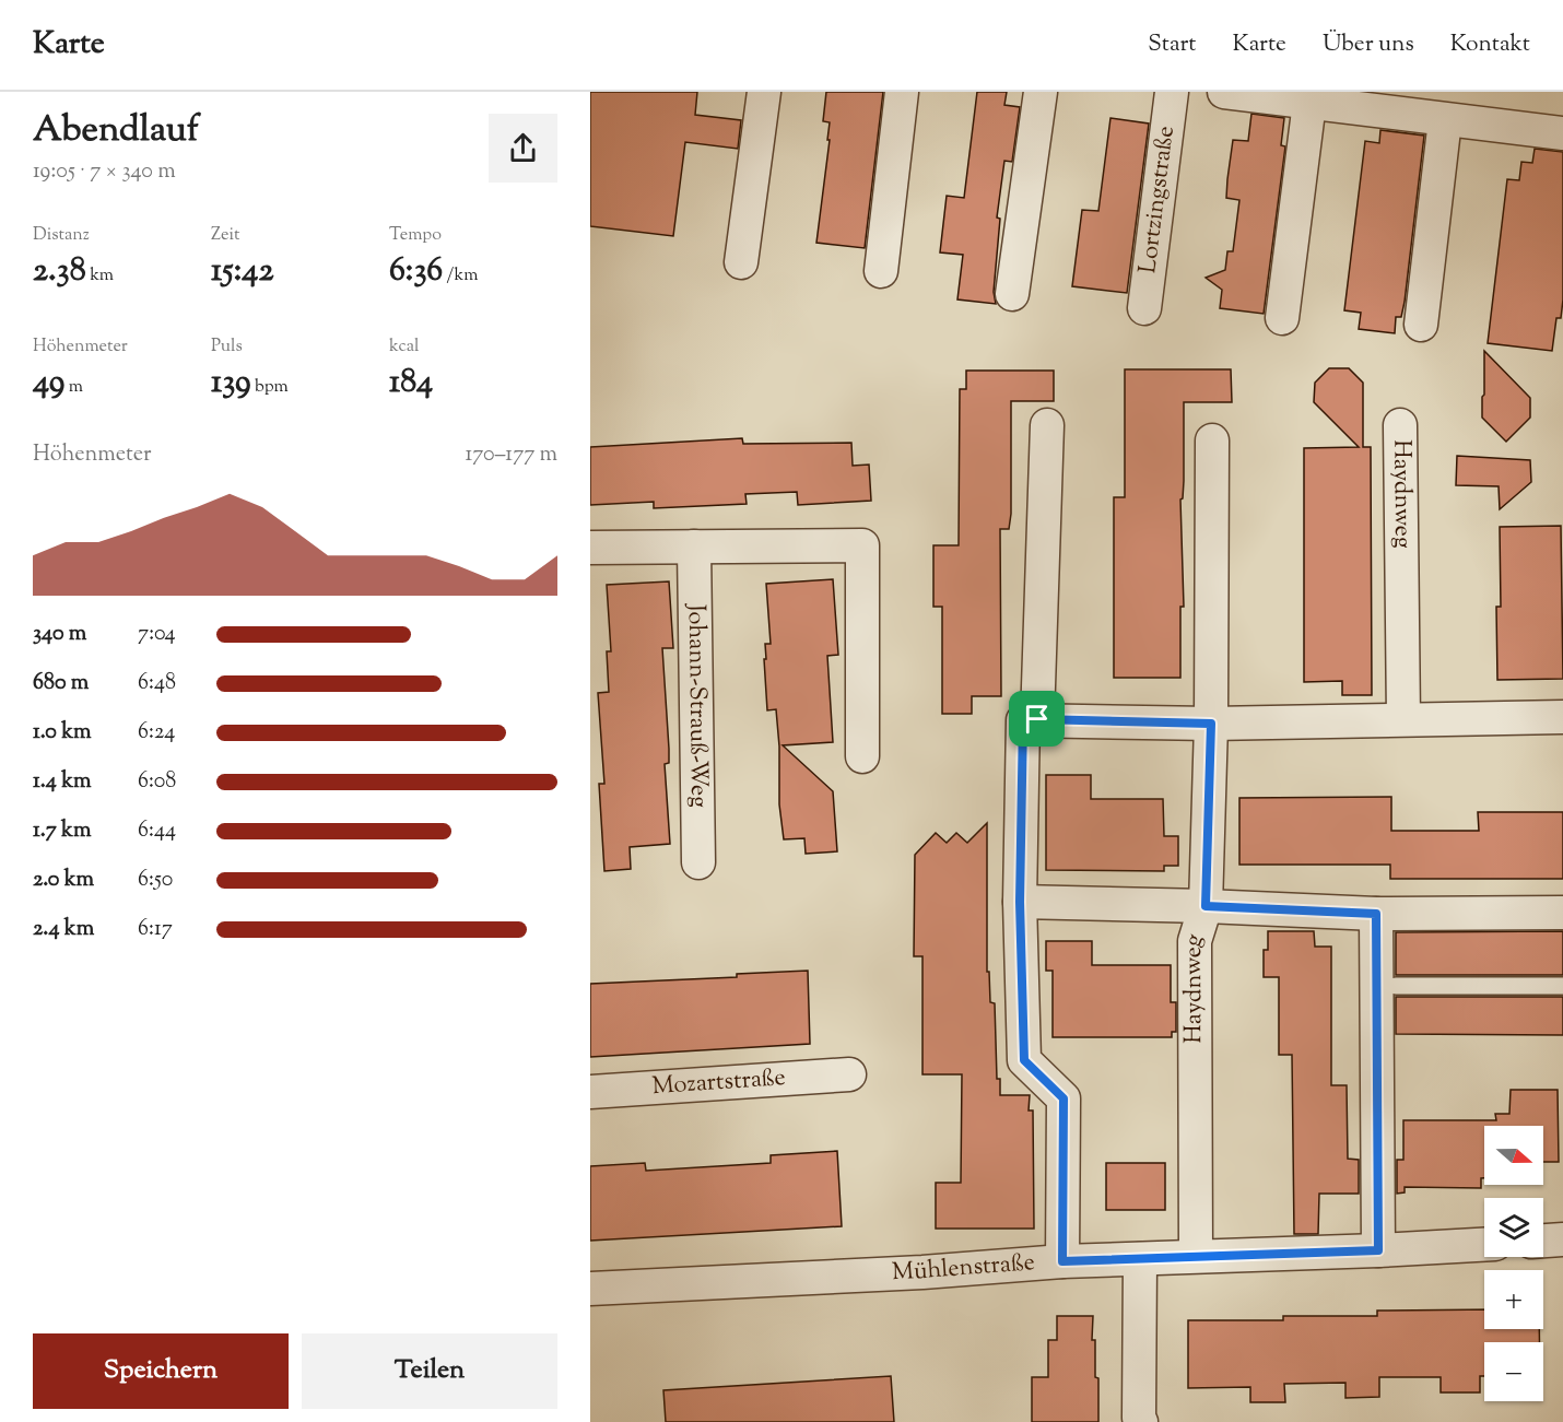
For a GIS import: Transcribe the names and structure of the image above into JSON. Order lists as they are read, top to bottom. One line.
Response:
{"streets":{"street":["Lortzingstraße","Haydnweg","Johann-Strauß-Weg","Mozartstraße","Mühlenstraße"]},"crossings":[["Haydnweg","Mühlenstraße"]],"north":"right","page":{"header":"Karte","nav":["Start","Karte","Über uns","Kontakt"],"heading":["Abendlauf","19:05 · 7 × 340 m"],"stats":[["Distanz","2.38 km"],["Zeit","15:42"],["Tempo","6:36 /km"],["Höhenmeter","49 m"],["Puls","139 bpm"],["kcal","184"]],"chart":["Höhenmeter","170–177 m"],"list":[{"name":"340 m","note":"7:04"},{"name":"680 m","note":"6:48"},{"name":"1.0 km","note":"6:24"},{"name":"1.4 km","note":"6:08"},{"name":"1.7 km","note":"6:44"},{"name":"2.0 km","note":"6:50"},{"name":"2.4 km","note":"6:17"}],"map_buttons":["+","−"],"buttons":["Speichern","Teilen"]}}
